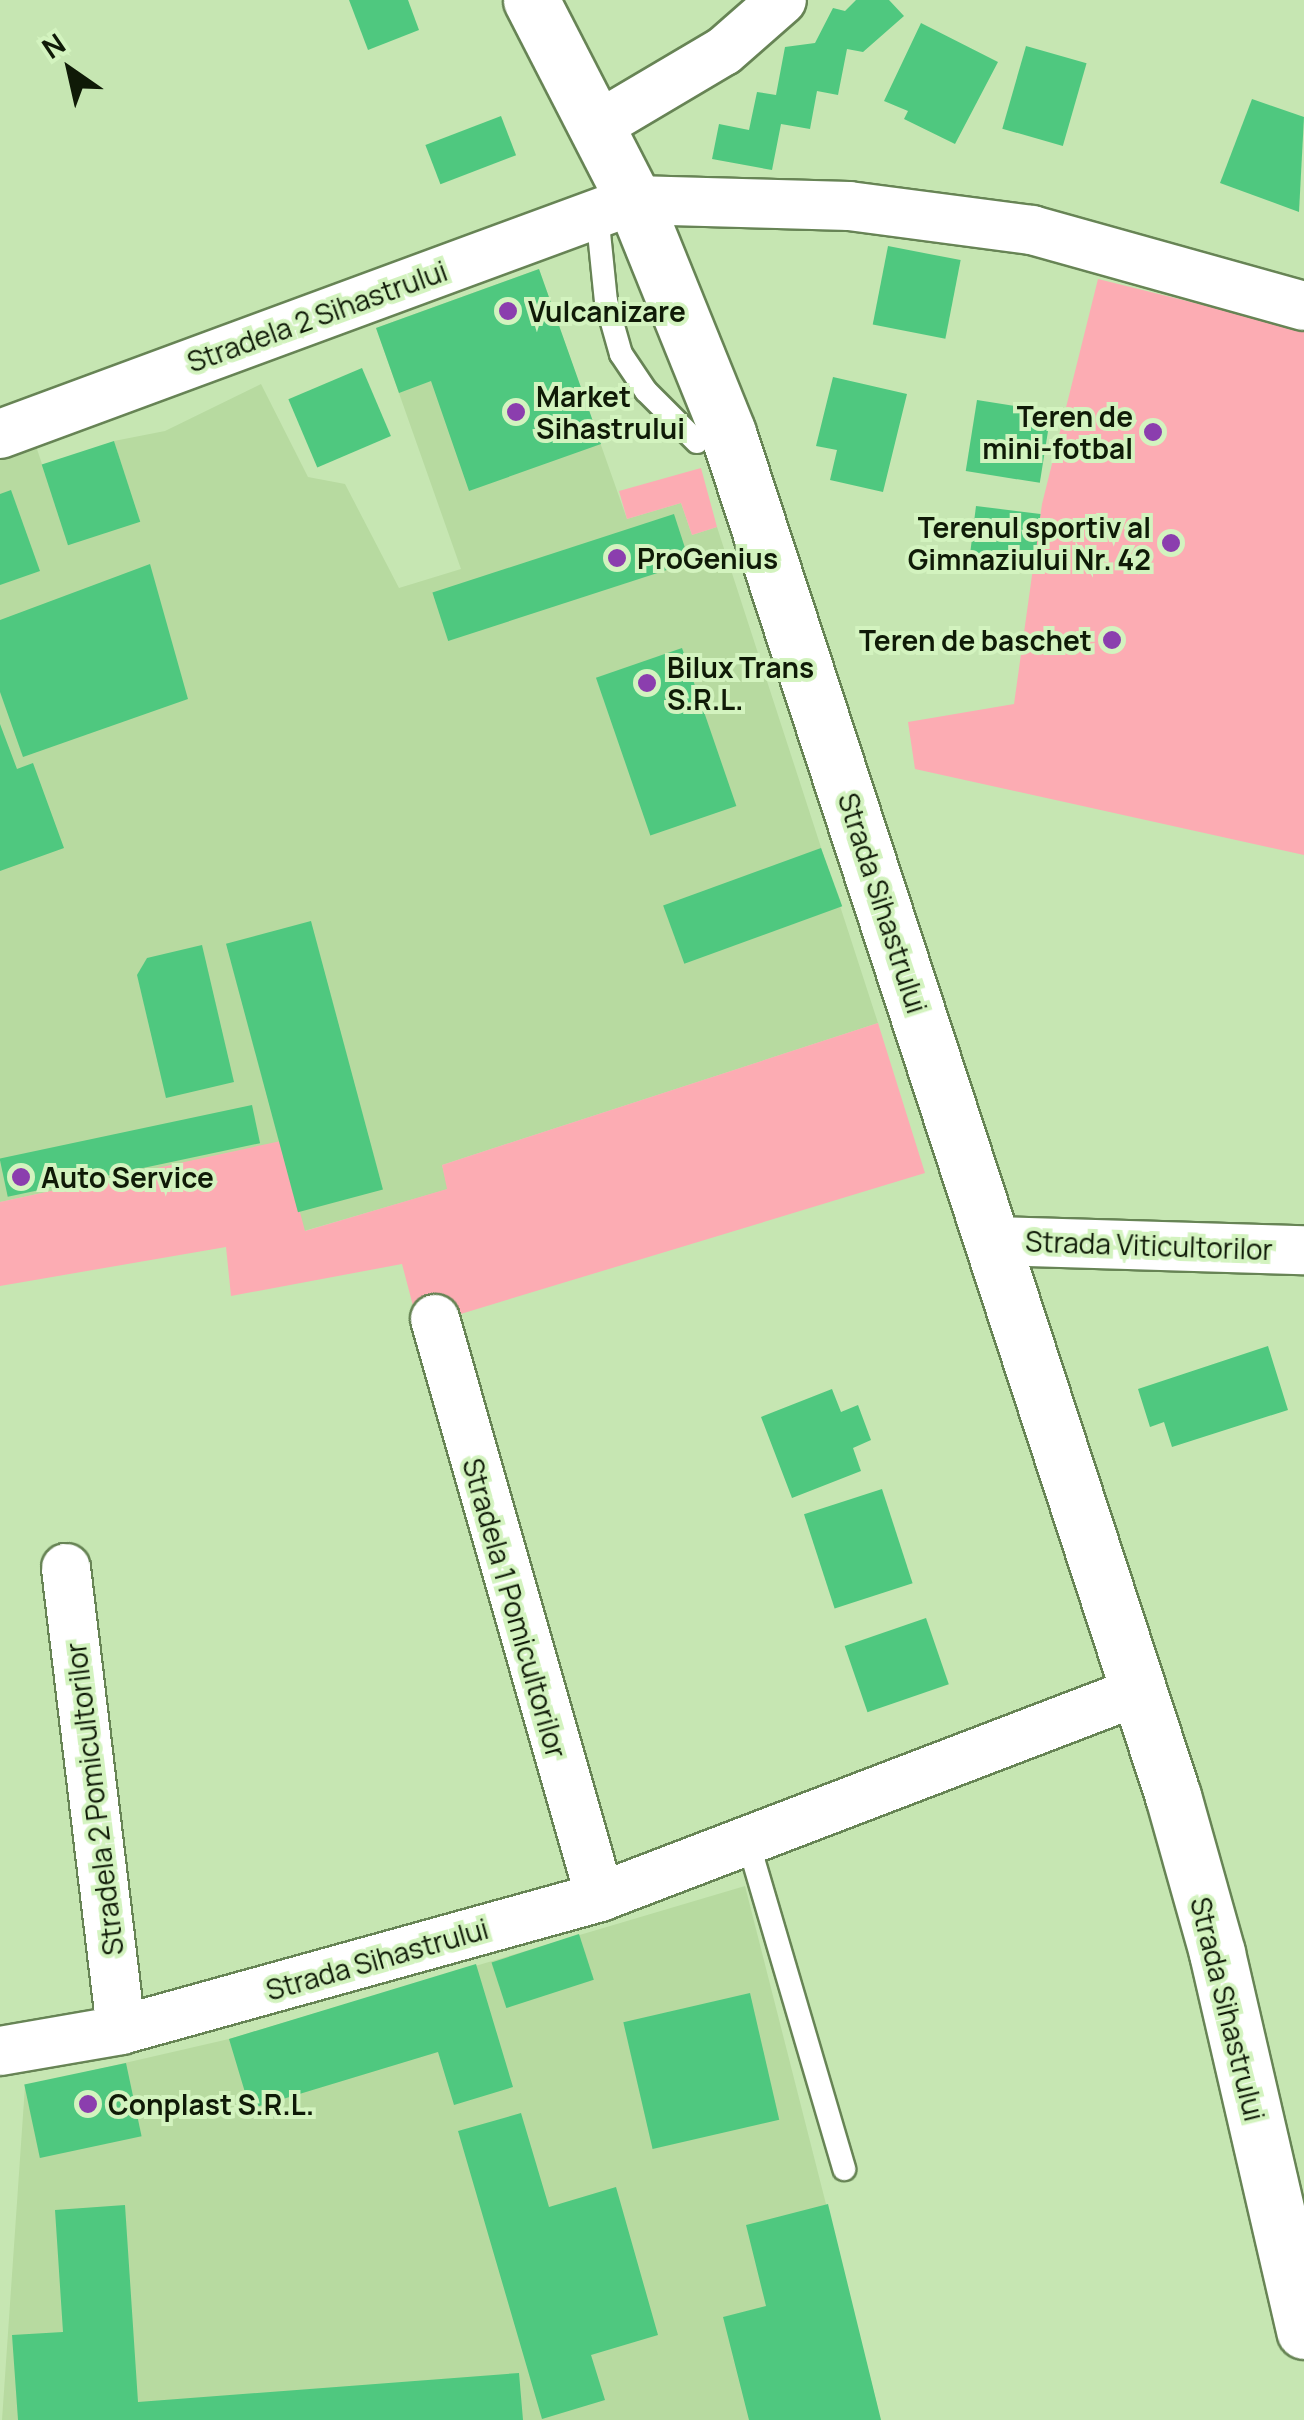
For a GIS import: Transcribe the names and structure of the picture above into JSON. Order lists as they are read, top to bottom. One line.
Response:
{"streets":{"street":["Stradela 2 Sihastrului","Strada Sihastrului","Strada Viticultorilor","Stradela 1 Pomicultorilor","Stradela 2 Pomicultorilor"]},"crossings":[["Stradela 2 Sihastrului","Strada Sihastrului"],["Strada Sihastrului","Strada Viticultorilor"],["Strada Sihastrului","Stradela 1 Pomicultorilor"],["Strada Sihastrului","Stradela 2 Pomicultorilor"]],"places":["Vulcanizare","Market Sihastrului","Teren de mini-fotbal","Terenul sportiv al Gimnaziului Nr. 42","ProGenius","Teren de baschet","Bilux Trans S.R.L.","Auto Service","Conplast S.R.L."],"north":"top left"}
